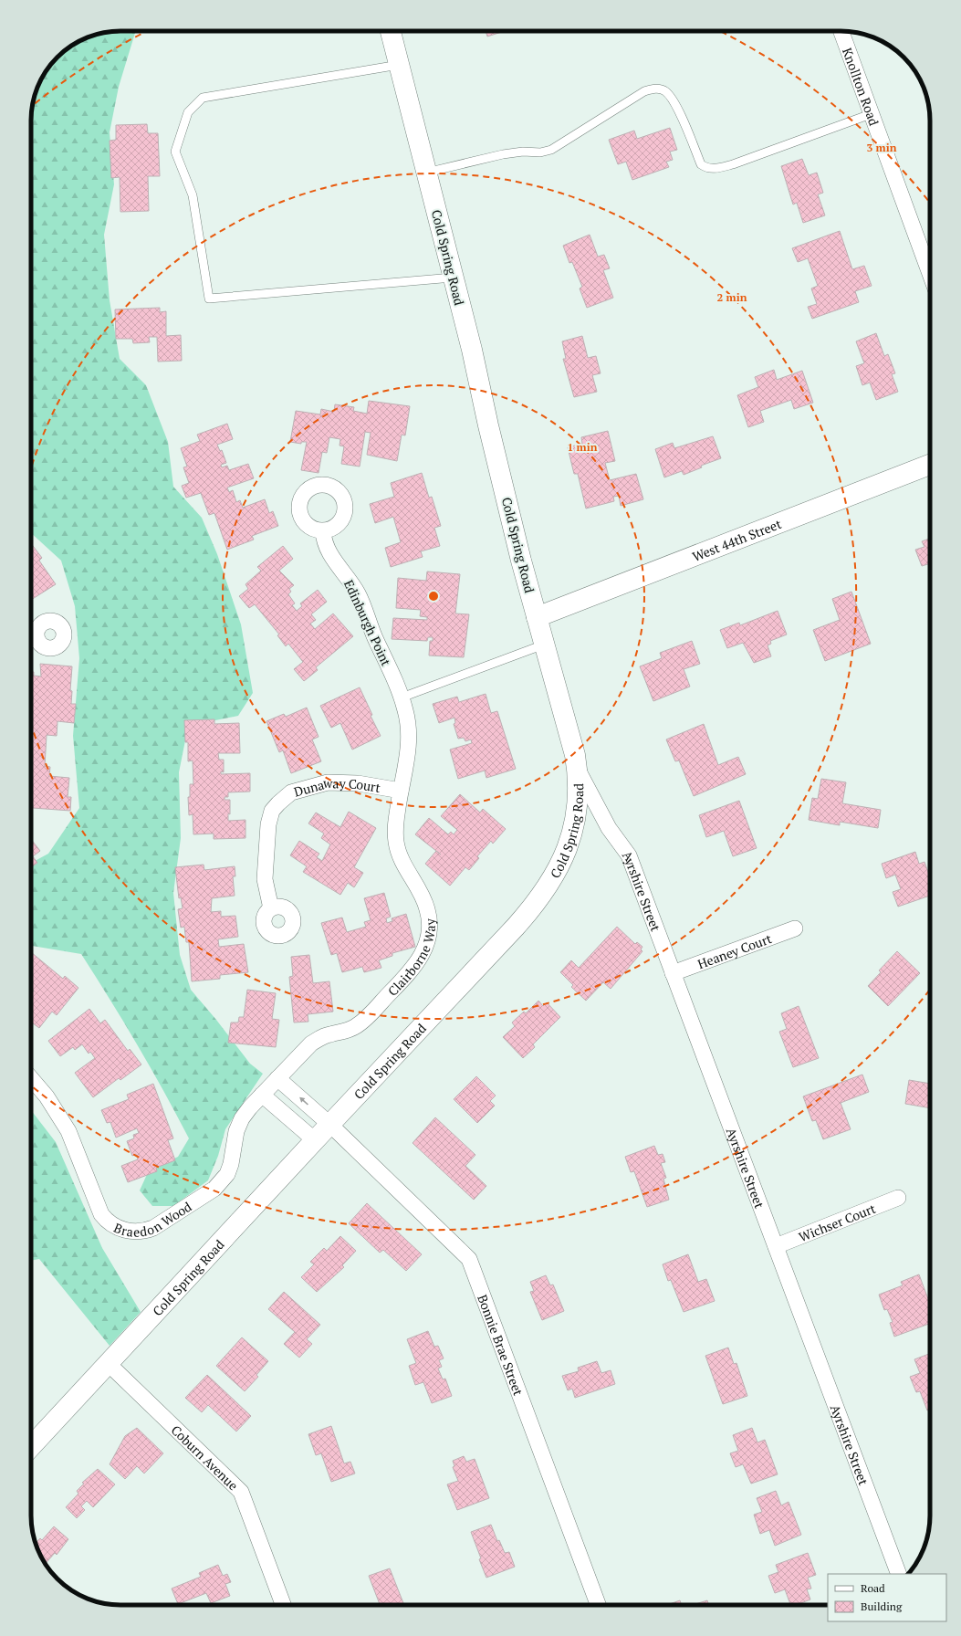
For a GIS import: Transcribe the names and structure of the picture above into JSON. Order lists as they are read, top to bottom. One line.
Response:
{"streets":{"street":["Knollton Road","Cold Spring Road","West 44th Street","Edinburgh Point","Dunaway Court","Ayrshire Street","Heaney Court","Clairborne Way","Braedon Wood","Wichser Court","Bonnie Brae Street","Coburn Avenue"]},"crossings":[["Cold Spring Road","West 44th Street"],["Cold Spring Road","Ayrshire Street"],["Cold Spring Road","Bonnie Brae Street"],["Cold Spring Road","Coburn Avenue"],["Edinburgh Point","Clairborne Way"],["Dunaway Court","Clairborne Way"],["Ayrshire Street","Heaney Court"],["Ayrshire Street","Wichser Court"],["Clairborne Way","Braedon Wood"],["Clairborne Way","Bonnie Brae Street"],["Braedon Wood","Bonnie Brae Street"]],"legend":["Road","Building"],"rings":["3 min","2 min","1 min"]}
